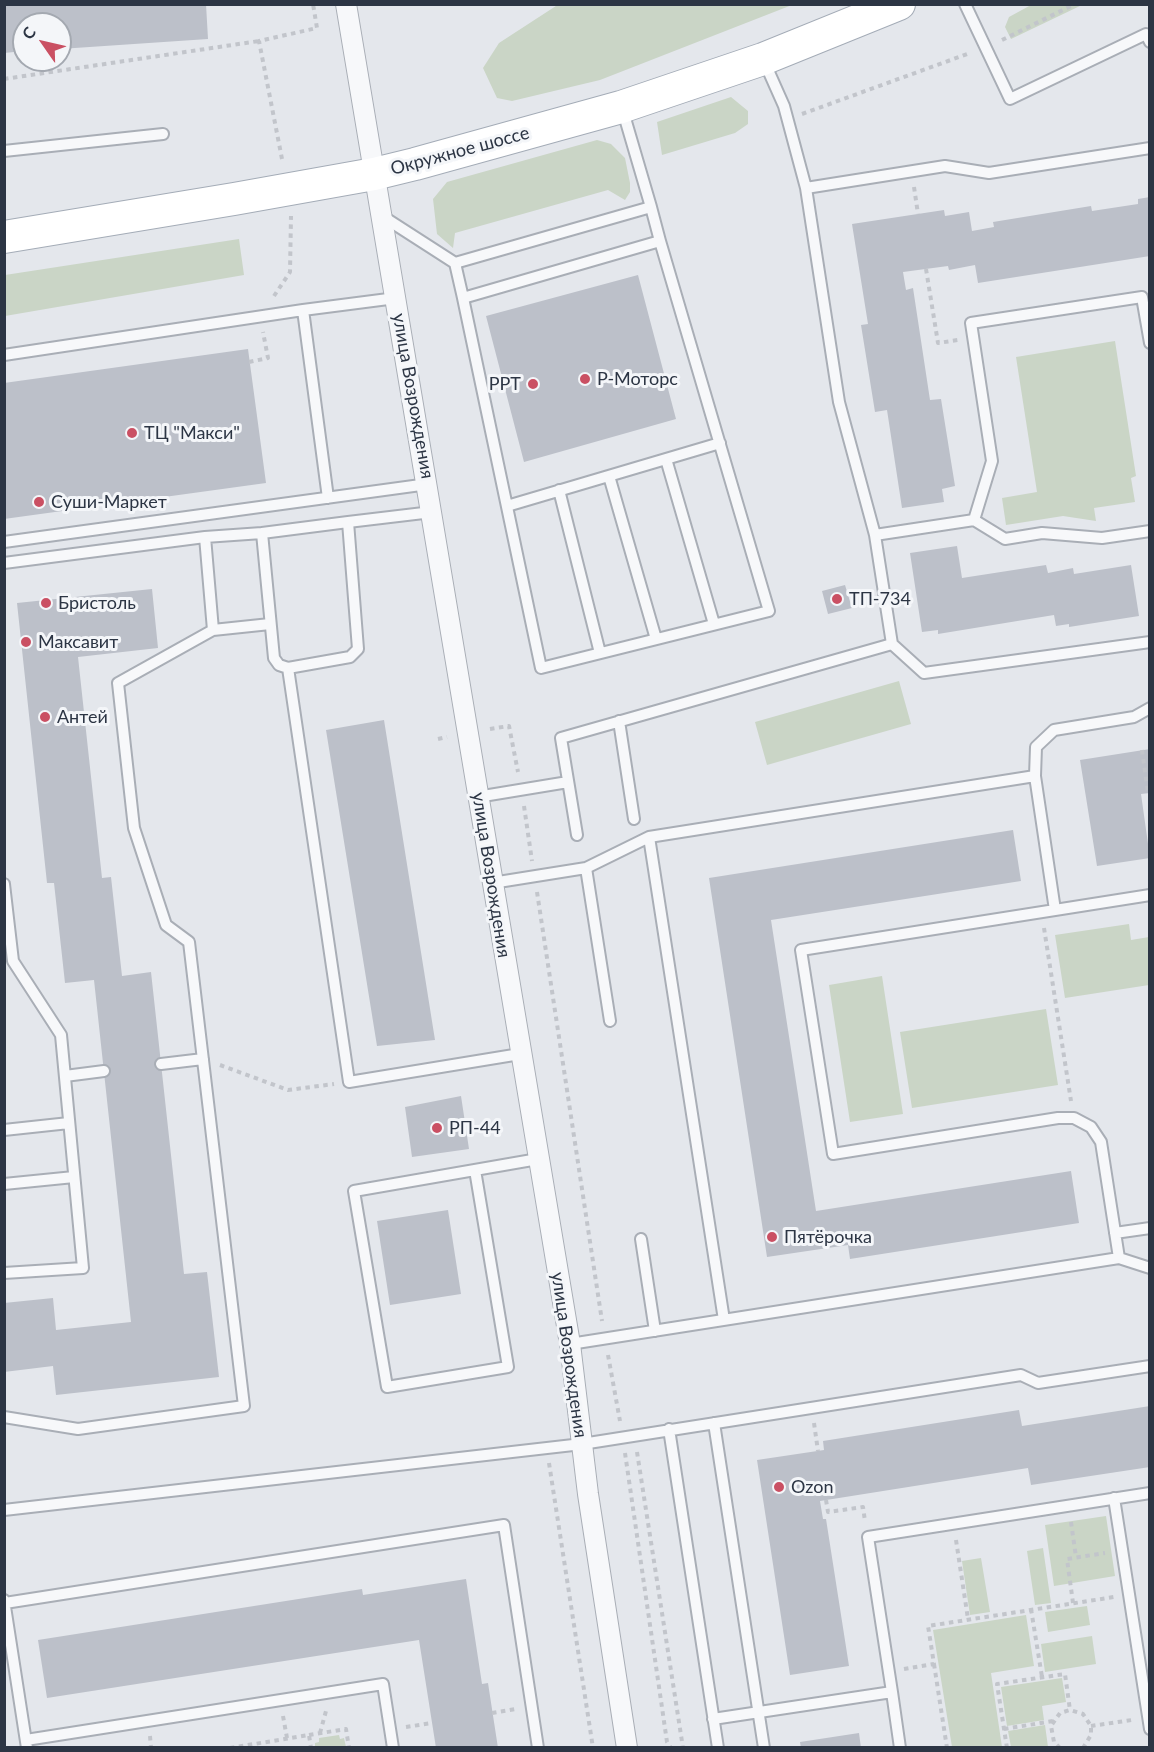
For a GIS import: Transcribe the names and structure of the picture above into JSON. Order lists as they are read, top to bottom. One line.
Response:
{"streets":{"main road":["Окружное шоссе"],"street":["улица Возрождения"]},"crossings":[["Окружное шоссе","улица Возрождения"]],"places":["Р-Моторс","РРТ","ТЦ \"Макси\"","Суши-Маркет","ТП-734","Бристоль","Максавит","Антей","РП-44","Пятёрочка","Ozon"],"north":"top left"}
